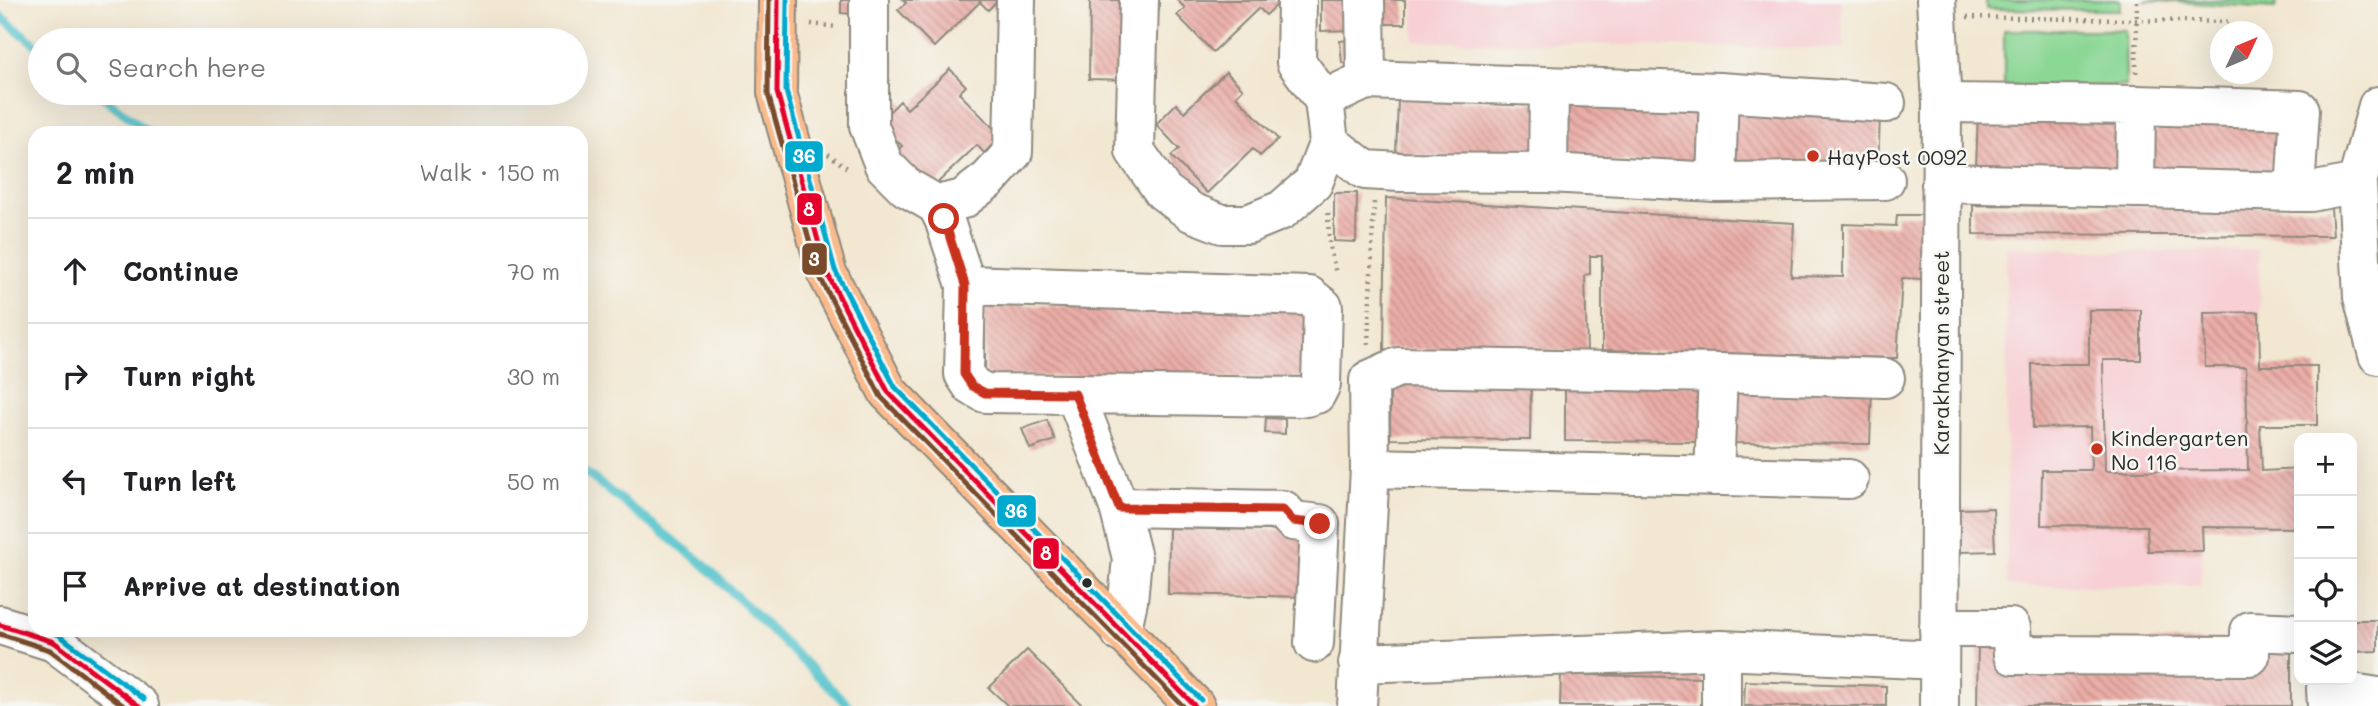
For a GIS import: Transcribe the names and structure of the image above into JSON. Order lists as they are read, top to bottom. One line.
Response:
{"streets":{"street":["Karakhanyan street"]},"places":["HayPost 0092","Kindergarten No 116"],"lines":["transit line 8","transit line 3","transit line 36"],"north":"top right","page":{"search":"Search here","heading":["2 min","Walk · 150 m"],"list":[["Continue","70 m"],["Turn right","30 m"],["Turn left","50 m"],"Arrive at destination"],"map_buttons":["+","−"]}}
